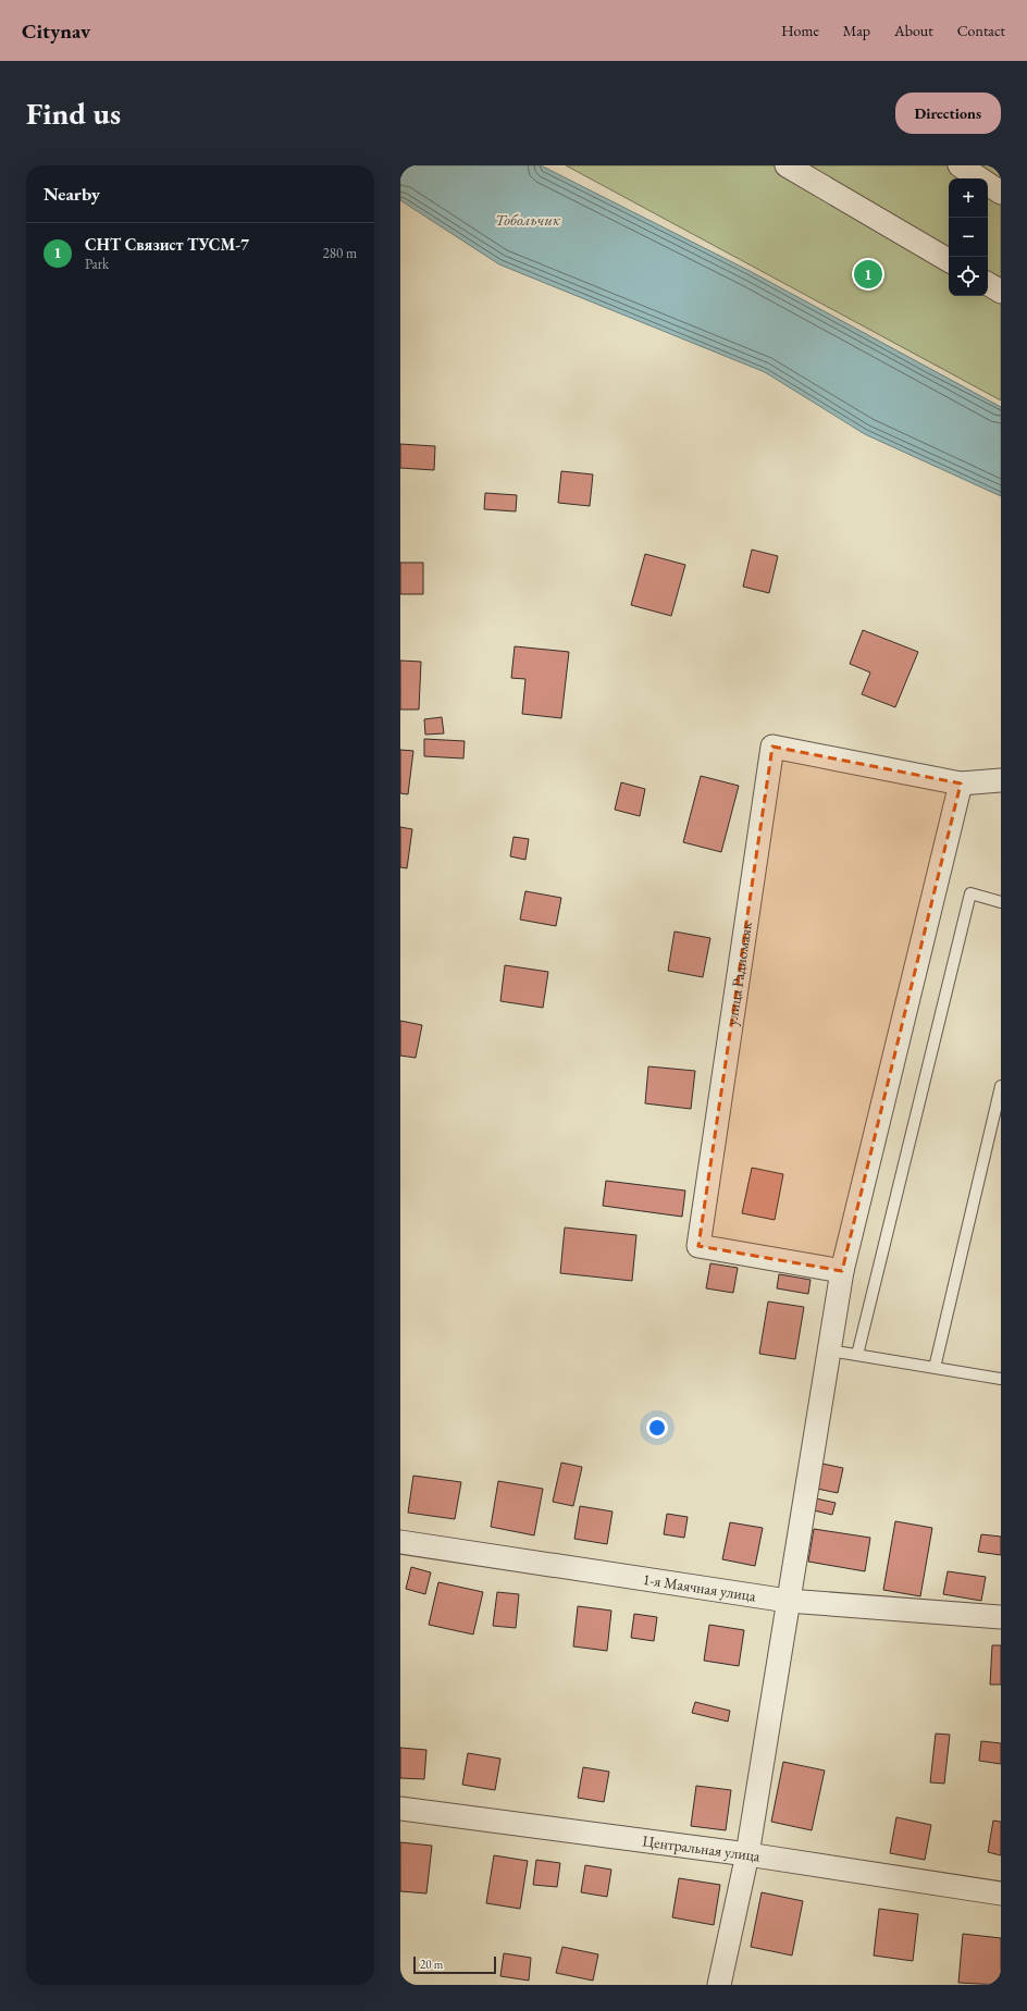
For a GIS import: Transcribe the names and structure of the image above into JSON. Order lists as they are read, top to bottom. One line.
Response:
{"streets":{"street":["улица Радиомаяк","1-я Маячная улица","Центральная улица"]},"water":["Тобольчик"],"scale_bar":"20 m","page":{"header":"Citynav","nav":["Home","Map","About","Contact"],"buttons":"Directions","title":"Find us","heading":"Nearby","map_buttons":["+","−"],"list":[{"mark":"1","name":"СНТ Связист ТУСМ-7","note":"Park","value":"280 m"}],"pins":"1","scale":"20 m"}}
